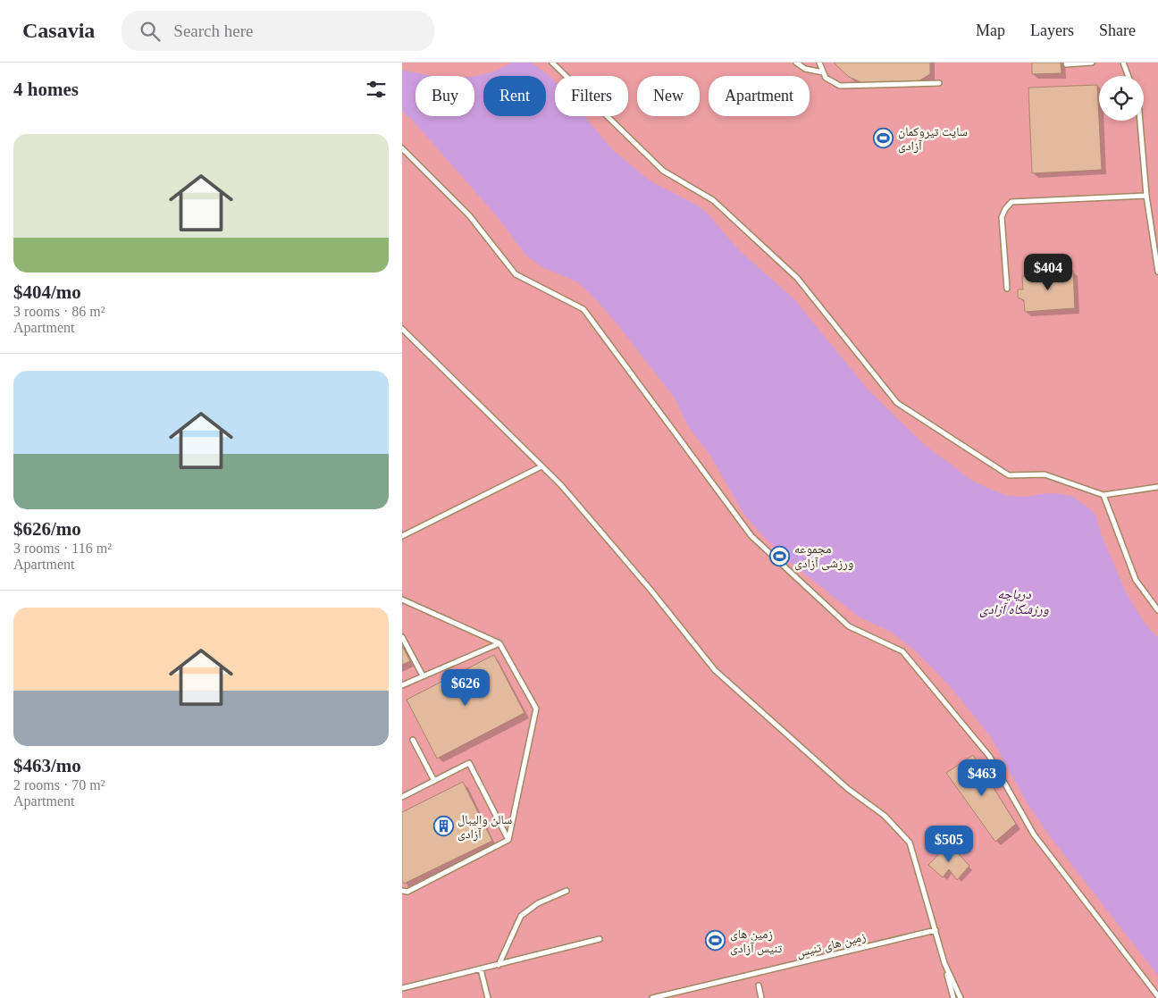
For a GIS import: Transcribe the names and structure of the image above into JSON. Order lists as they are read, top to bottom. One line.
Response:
{"streets":{"lane":["زمین های تنیس"]},"water":["دریاچه ورزشگاه آزادی"],"places":{"sports":["سایت تیروکمان آزادی","مجموعه ورزشی آزادی","زمین های تنیس آزادی"],"building":["سالن والیبال آزادی"]},"page":{"header":"Casavia","search":"Search here","nav":["Map","Layers","Share"],"heading":"4 homes","chip":["Buy","Rent","Filters","New","Apartment"],"list":[{"name":"$404/mo","note":"3 rooms · 86 m² · Apartment"},{"name":"$626/mo","note":"3 rooms · 116 m² · Apartment"},{"name":"$463/mo","note":"2 rooms · 70 m² · Apartment"}],"price":["$404","$626","$463","$505"]}}
